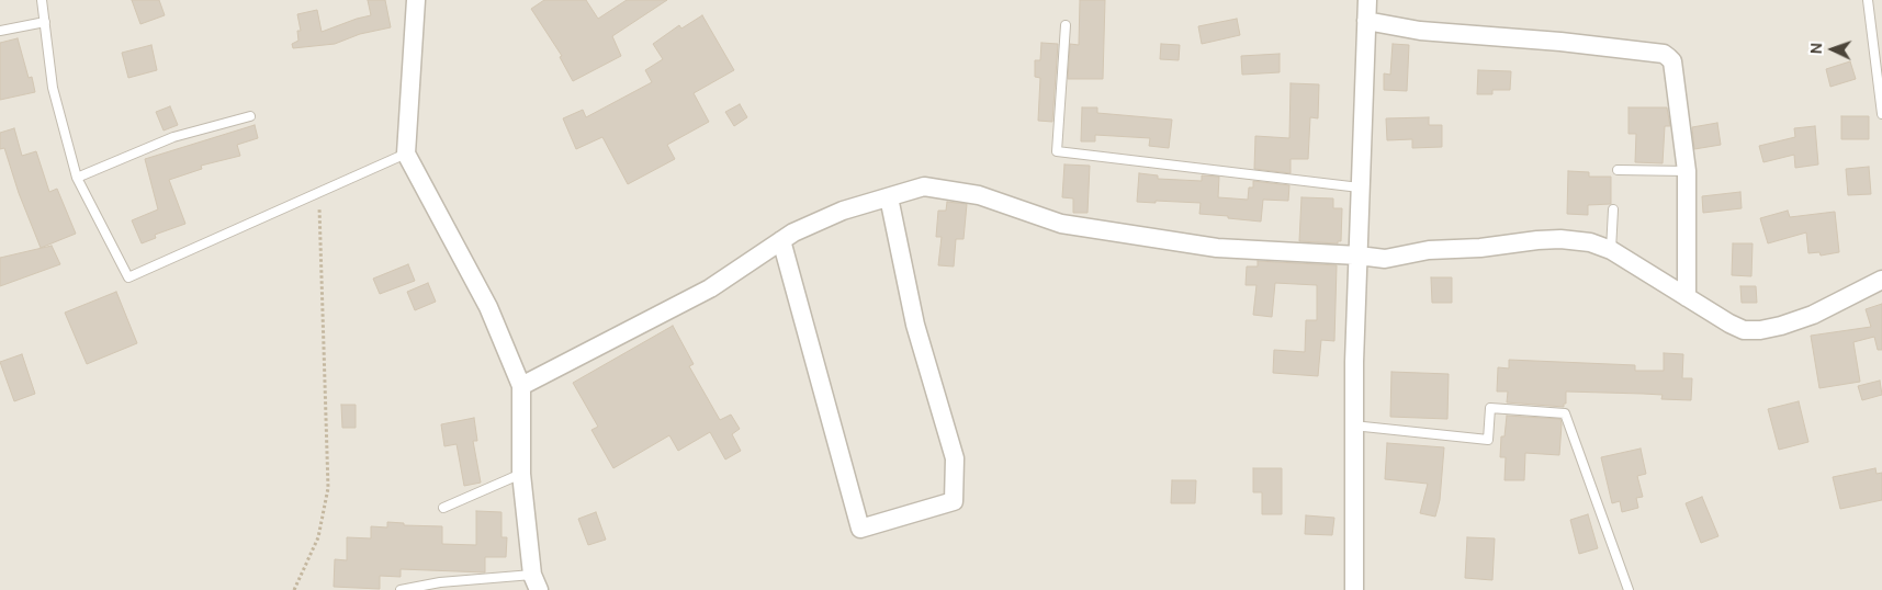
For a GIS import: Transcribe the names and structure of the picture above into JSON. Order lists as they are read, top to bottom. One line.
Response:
{"north":"left"}
